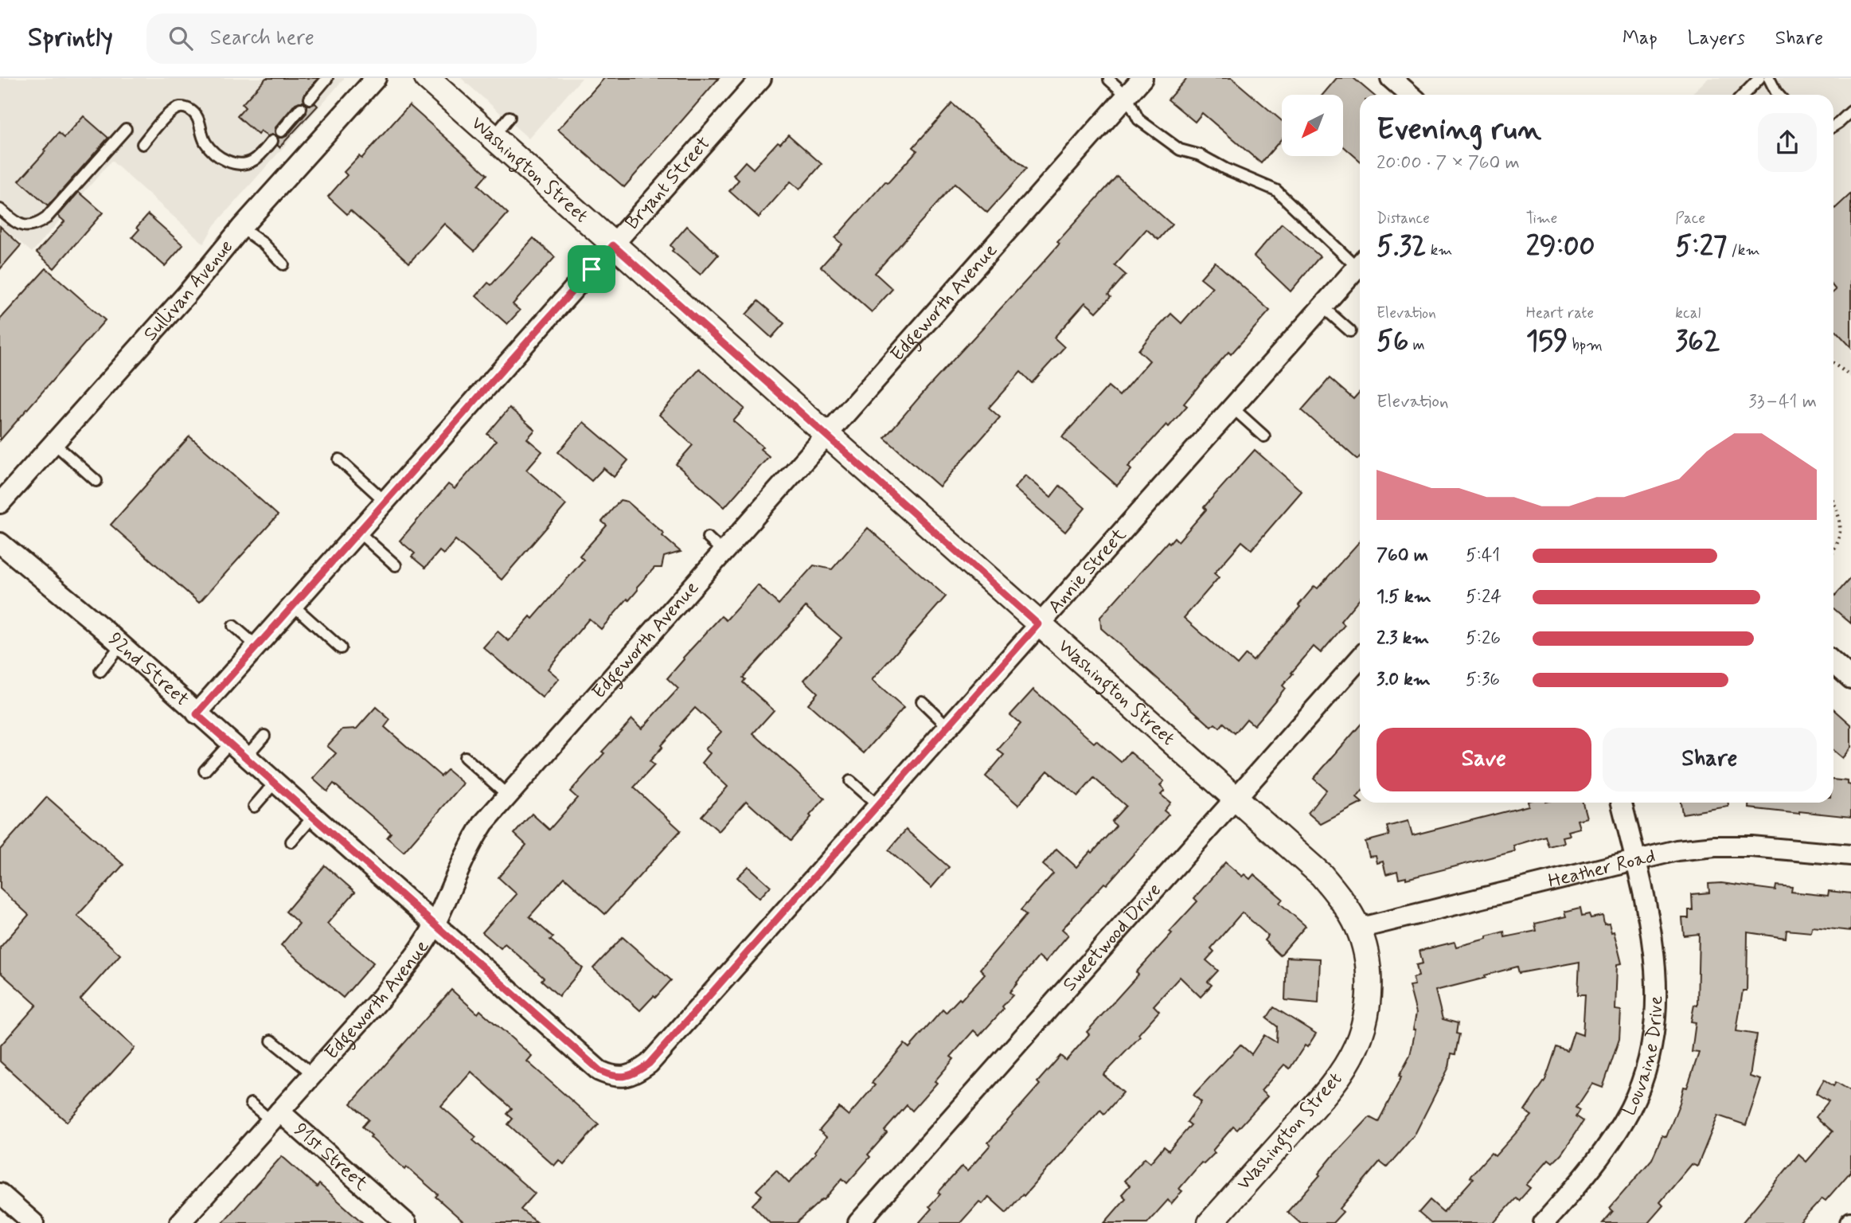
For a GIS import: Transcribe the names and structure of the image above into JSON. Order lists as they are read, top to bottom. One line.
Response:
{"streets":{"street":["Washington Street","Bryant Street","Sullivan Avenue","Edgeworth Avenue","Annie Street","92nd Street","Heather Road","Sweetwood Drive","Louvaine Drive","91st Street"]},"crossings":[["Washington Street","Bryant Street"],["Washington Street","Edgeworth Avenue"],["Washington Street","Annie Street"],["Washington Street","Heather Road"],["Washington Street","Sweetwood Drive"],["Bryant Street","92nd Street"],["Edgeworth Avenue","92nd Street"],["Edgeworth Avenue","91st Street"],["Annie Street","92nd Street"],["Heather Road","Louvaine Drive"]],"north":"bottom left","page":{"header":"Sprintly","search":"Search here","nav":["Map","Layers","Share"],"heading":["Evening run","20:00 · 7 × 760 m"],"stats":[["Distance","5.32 km"],["Time","29:00"],["Pace","5:27 /km"],["Elevation","56 m"],["Heart rate","159 bpm"],["kcal","362"]],"chart":["Elevation","33–41 m"],"list":[{"name":"760 m","note":"5:41"},{"name":"1.5 km","note":"5:24"},{"name":"2.3 km","note":"5:26"},{"name":"3.0 km","note":"5:36"}],"buttons":["Save","Share"]}}
